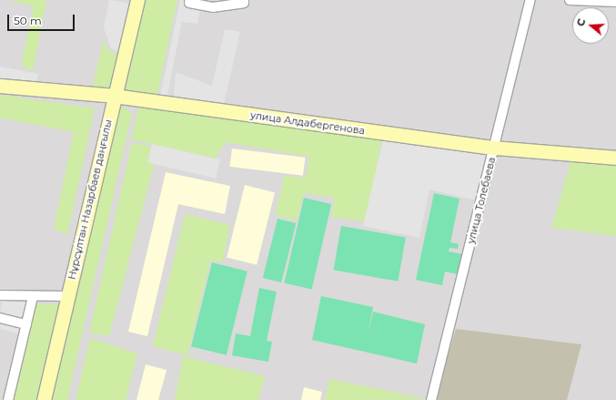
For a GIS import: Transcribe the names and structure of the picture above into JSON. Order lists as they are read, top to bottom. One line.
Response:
{"streets":{"street":["улица Алдабергенова","Нұрсұлтан Назарбаев даңғылы","улица Толебаева"]},"crossings":[["улица Алдабергенова","Нұрсұлтан Назарбаев даңғылы"],["улица Алдабергенова","улица Толебаева"]],"scale_bar":"50 m","north":"left"}
